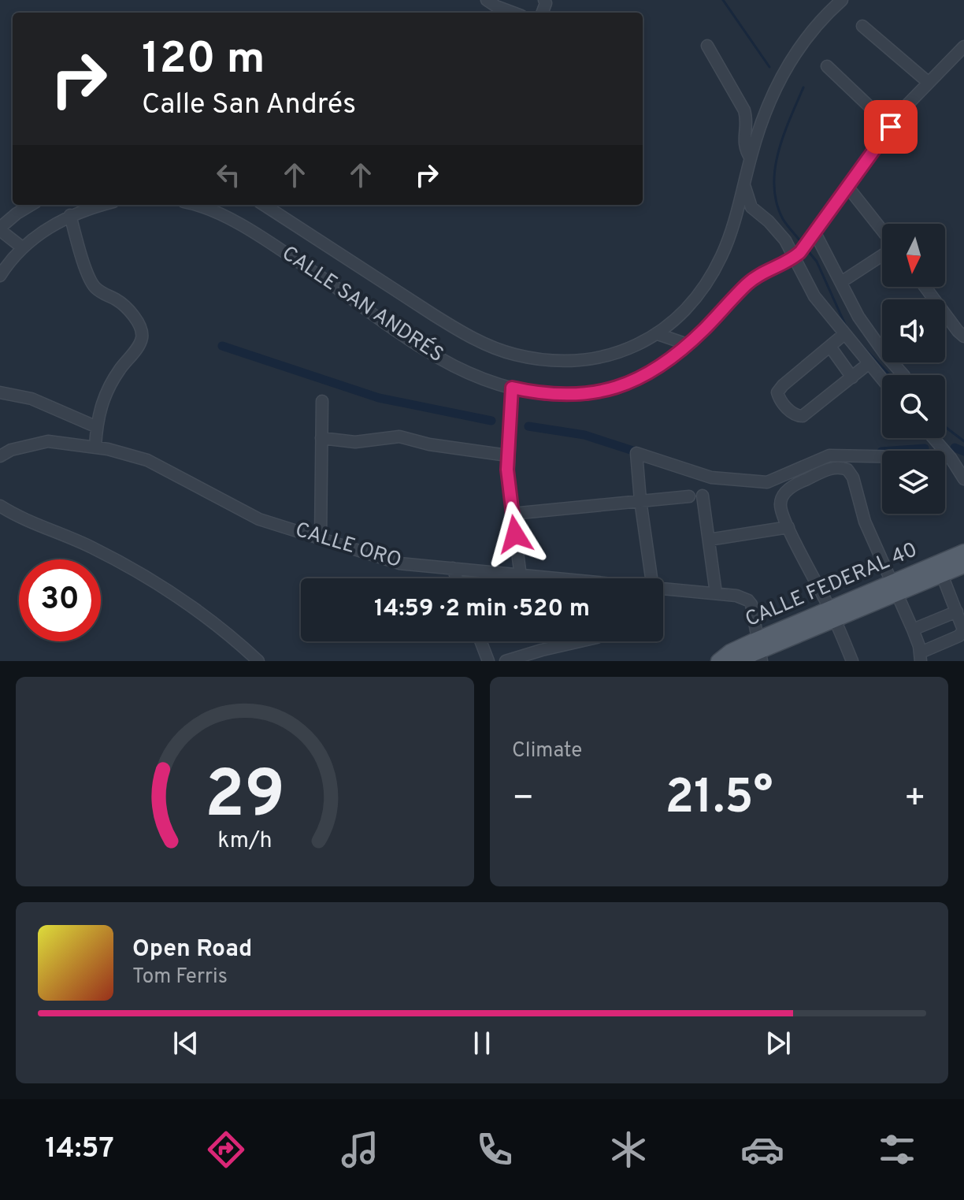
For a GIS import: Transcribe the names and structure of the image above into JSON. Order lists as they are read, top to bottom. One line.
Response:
{"streets":{"main road":["CALLE FEDERAL 40"],"street":["CALLE SAN ANDRÉS","CALLE ORO"]},"crossings":[["CALLE ORO","CALLE FEDERAL 40"]],"north":"bottom","page":{"turn":["120 m","Calle San Andrés"],"limit":"30","trip":"14:59 · 2 min · 520 m","tile":"Climate","heat":["−","21.5°","+"],"song":["Open Road","Tom Ferris"],"tabs":"14:57","gauge":["29","km/h"]}}
